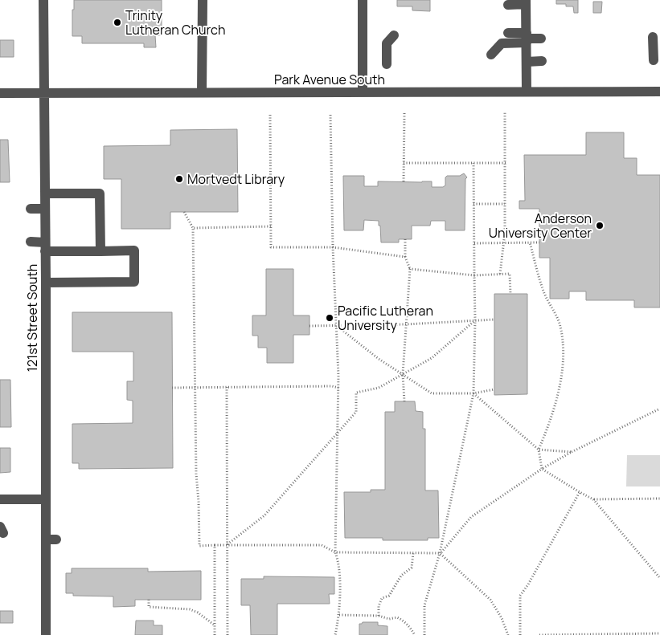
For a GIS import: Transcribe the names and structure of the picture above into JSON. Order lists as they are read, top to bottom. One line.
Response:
{"streets":{"street":["Park Avenue South","121st Street South"]},"crossings":[["Park Avenue South","121st Street South"]],"places":["Trinity Lutheran Church","Mortvedt Library","Anderson University Center","Pacific Lutheran University"]}
